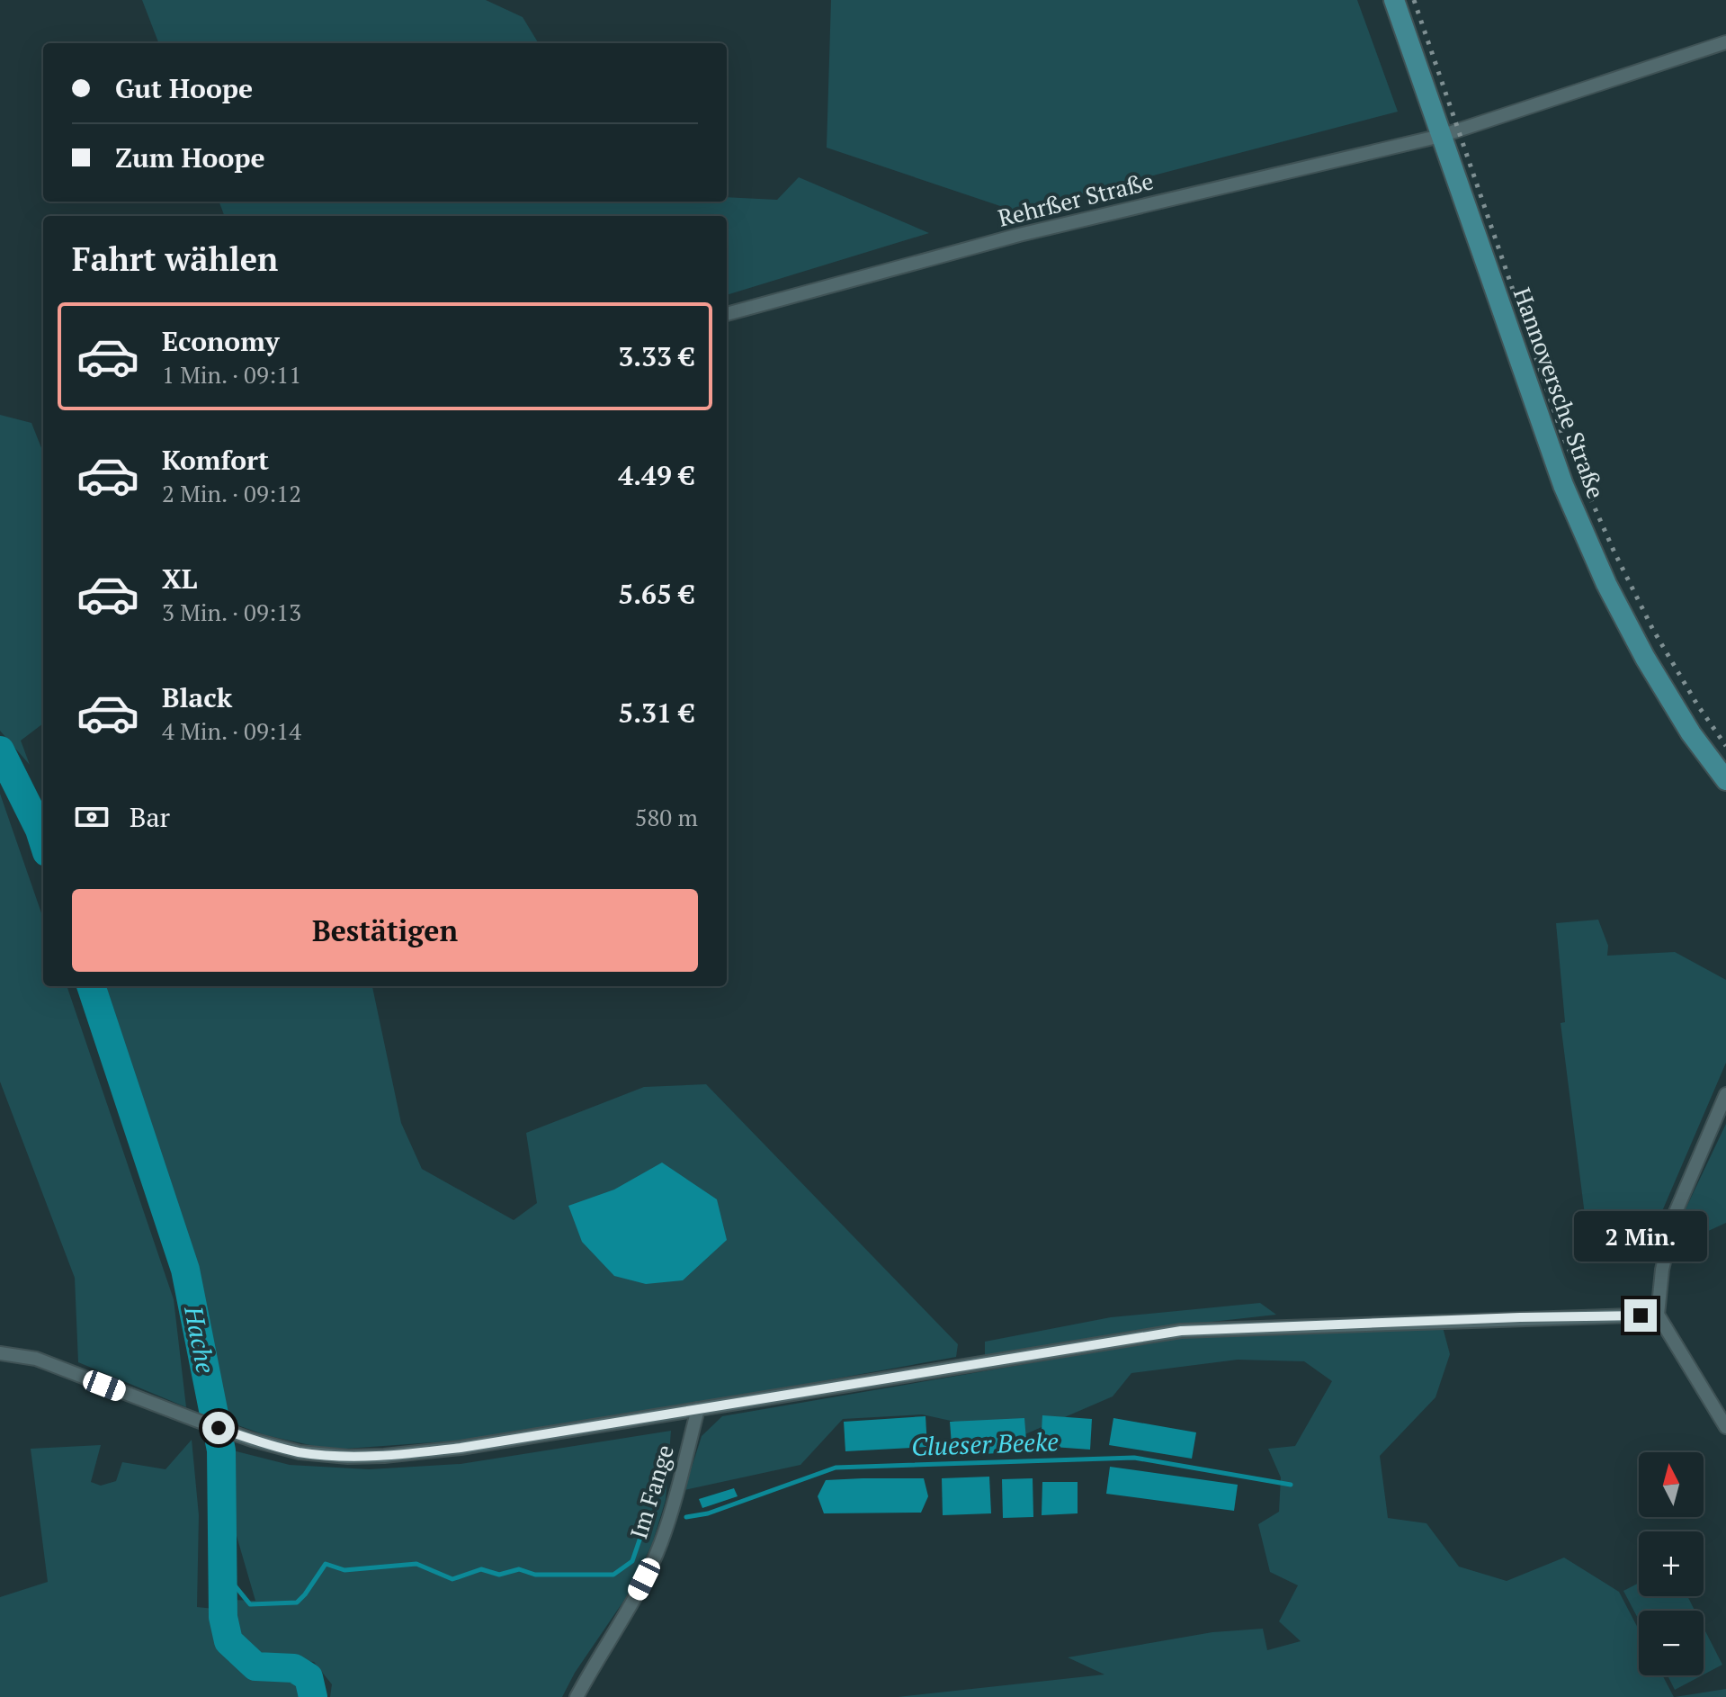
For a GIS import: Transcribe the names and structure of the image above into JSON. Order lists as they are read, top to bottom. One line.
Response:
{"streets":{"main road":["Hannoversche Straße"],"street":["Rehrßer Straße","Im Fange"]},"crossings":[["Rehrßer Straße","Hannoversche Straße"]],"water":["Hache","Clueser Beeke"],"north":"top","page":{"banner":["Gut Hoope","Zum Hoope"],"heading":"Fahrt wählen","list":[{"name":"Economy","note":"1 Min. · 09:11","value":"3.33 €"},{"name":"Komfort","note":"2 Min. · 09:12","value":"4.49 €"},{"name":"XL","note":"3 Min. · 09:13","value":"5.65 €"},{"name":"Black","note":"4 Min. · 09:14","value":"5.31 €"}],"pay":["Bar","580 m"],"buttons":"Bestätigen","bubble":"2 Min.","map_buttons":["+","−"]}}
